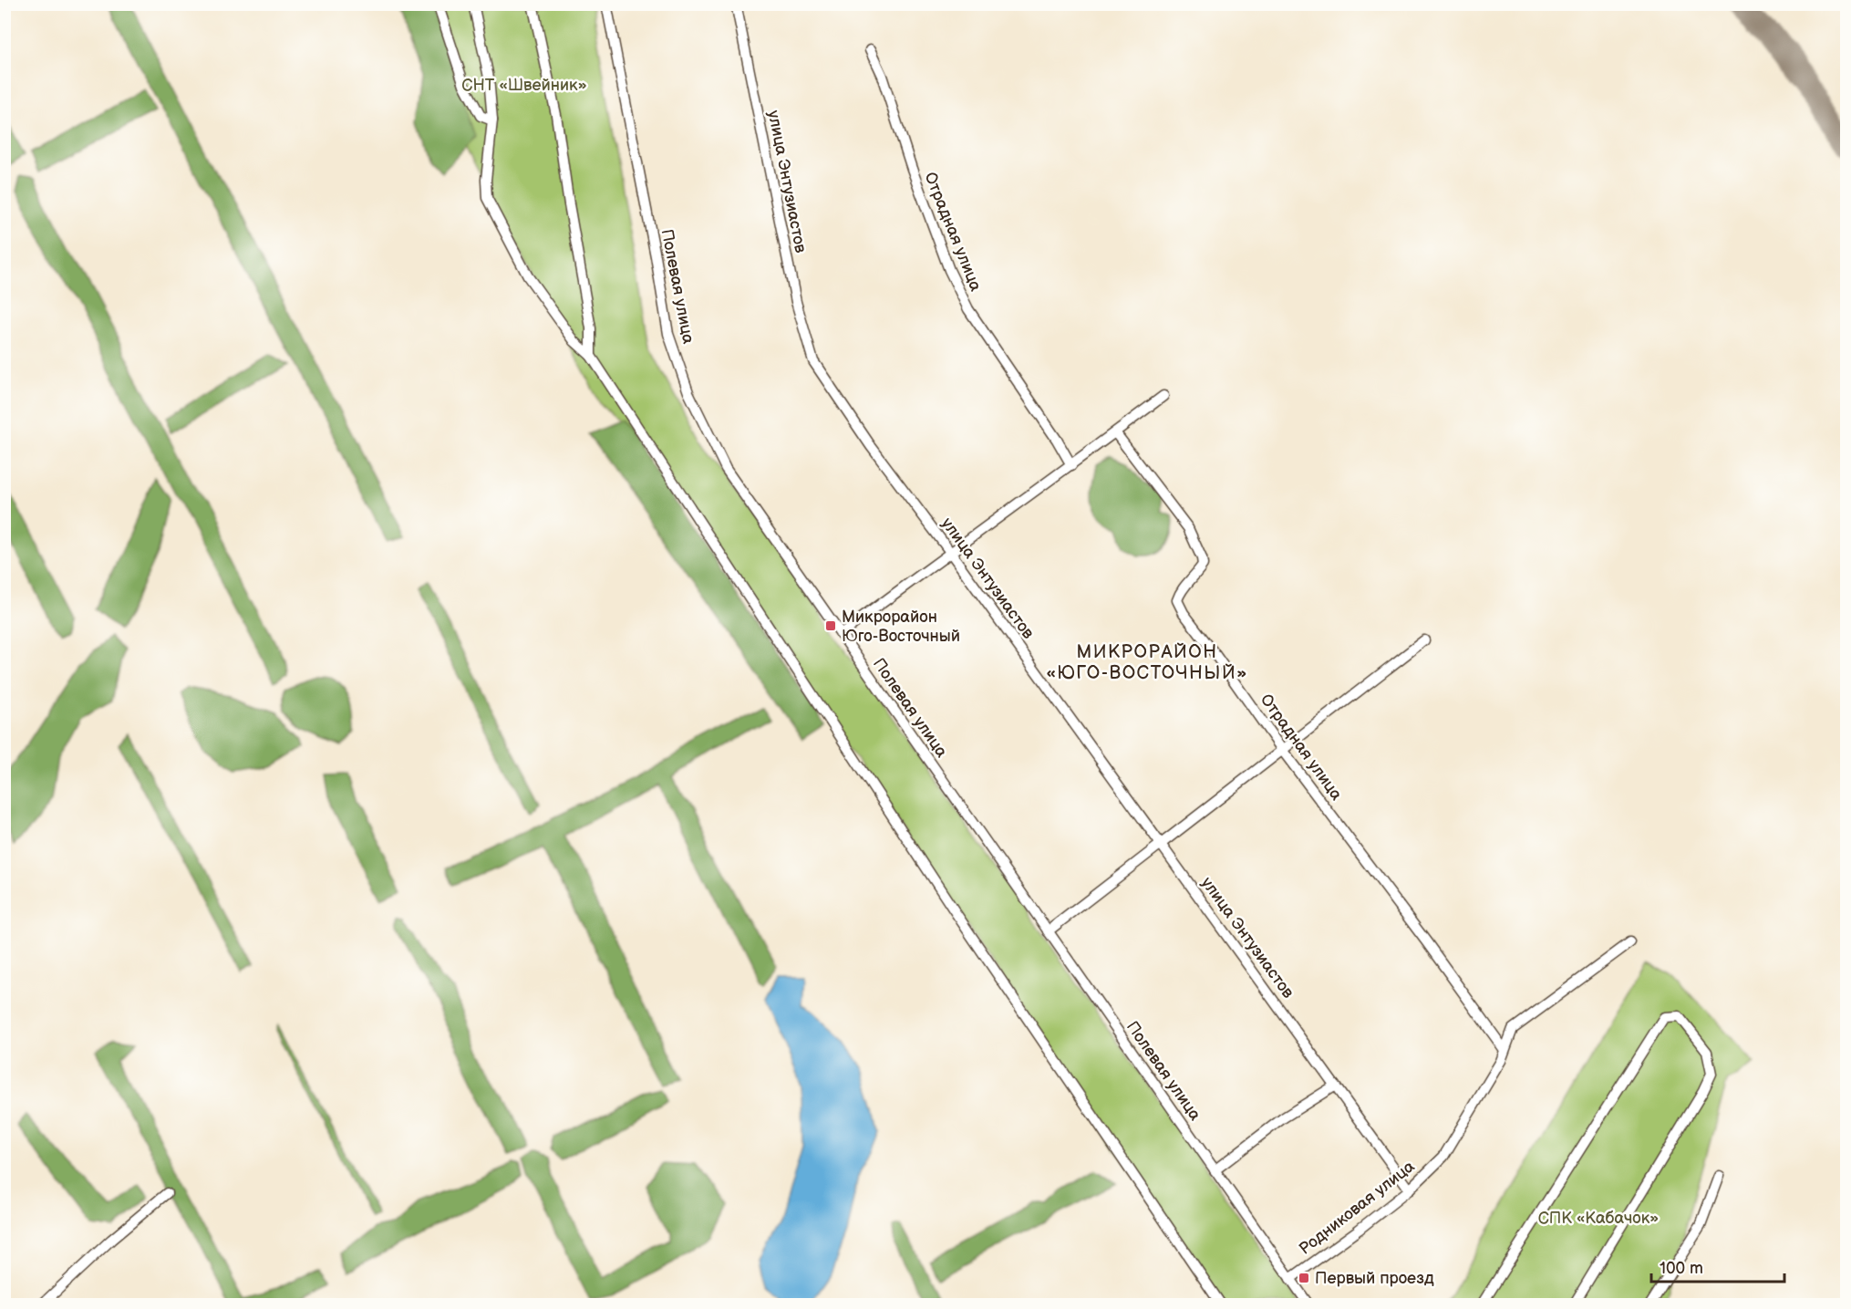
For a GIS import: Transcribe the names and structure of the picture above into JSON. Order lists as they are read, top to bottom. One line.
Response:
{"streets":{"street":["улица Энтузиастов","Отрадная улица","Полевая улица","Родниковая улица"]},"crossings":[["улица Энтузиастов","Родниковая улица"],["Отрадная улица","Родниковая улица"],["Полевая улица","Родниковая улица"]],"districts":["МИКРОРАЙОН «ЮГО-ВОСТОЧНЫЙ»"],"parks":["СНТ «Швейник»","СПК «Кабачок»"],"places":{"transit":["Микрорайон Юго-Восточный","Первый проезд"]},"scale_bar":"100 m"}
